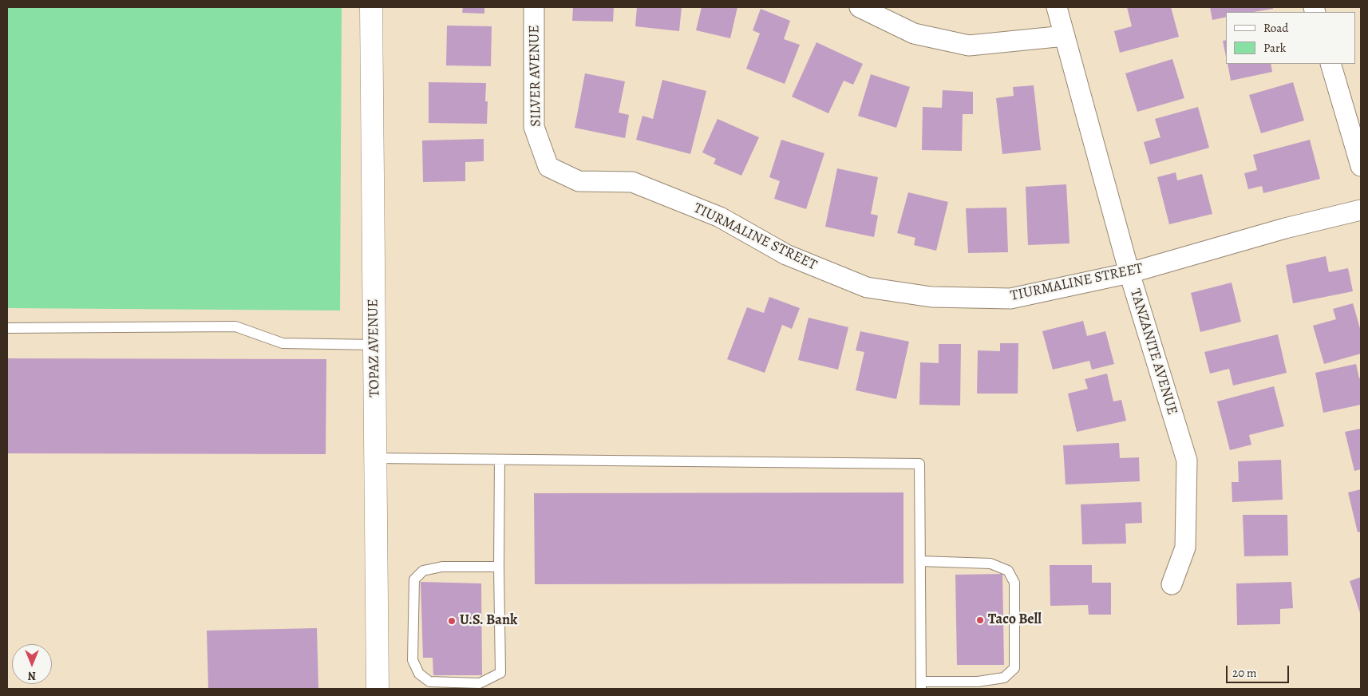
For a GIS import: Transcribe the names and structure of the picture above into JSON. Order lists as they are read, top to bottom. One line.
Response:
{"streets":{"street":["SILVER AVENUE","TIURMALINE STREET","TOPAZ AVENUE","TANZANITE AVENUE"]},"crossings":[["SILVER AVENUE","TIURMALINE STREET"],["TIURMALINE STREET","TANZANITE AVENUE"]],"places":["Taco Bell","U.S. Bank"],"legend":["Road","Park"],"scale_bar":"20 m","north":"bottom"}
